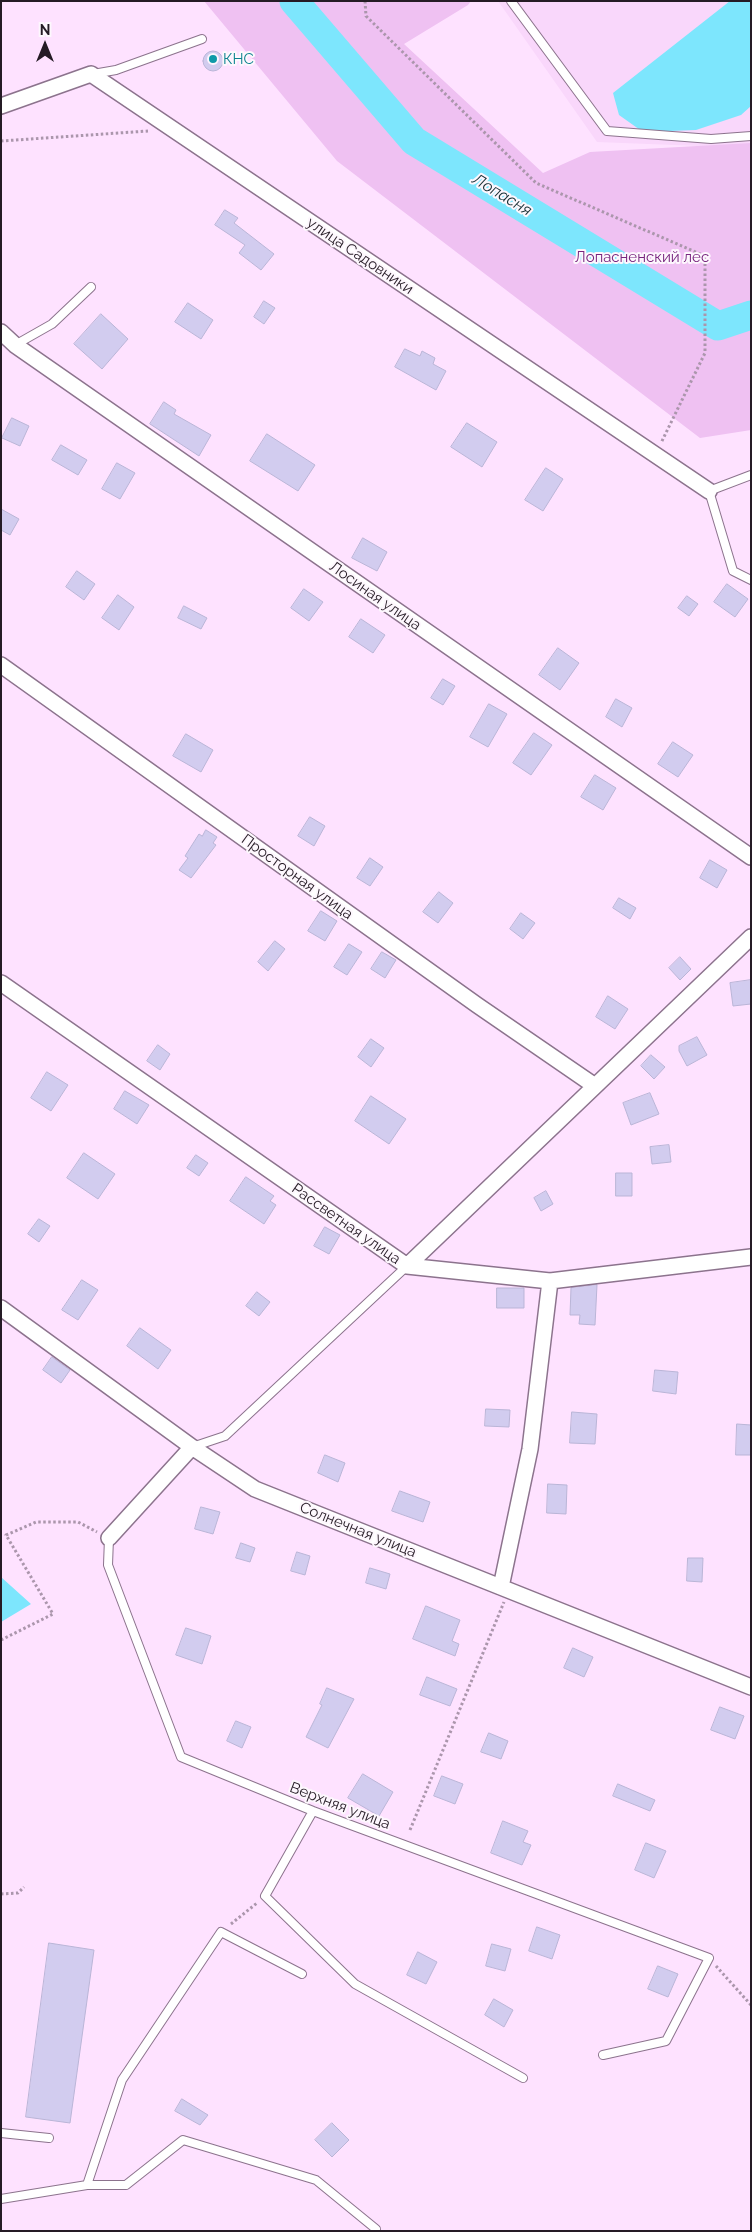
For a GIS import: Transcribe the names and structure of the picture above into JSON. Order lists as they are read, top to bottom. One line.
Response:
{"streets":{"street":["улица Садовники","Лосиная улица","Просторная улица","Рассветная улица","Солнечная улица"],"lane":["Верхняя улица"]},"water":["Лопасня"],"parks":["Лопасненский лес"],"places":["КНС"],"north":"top"}
